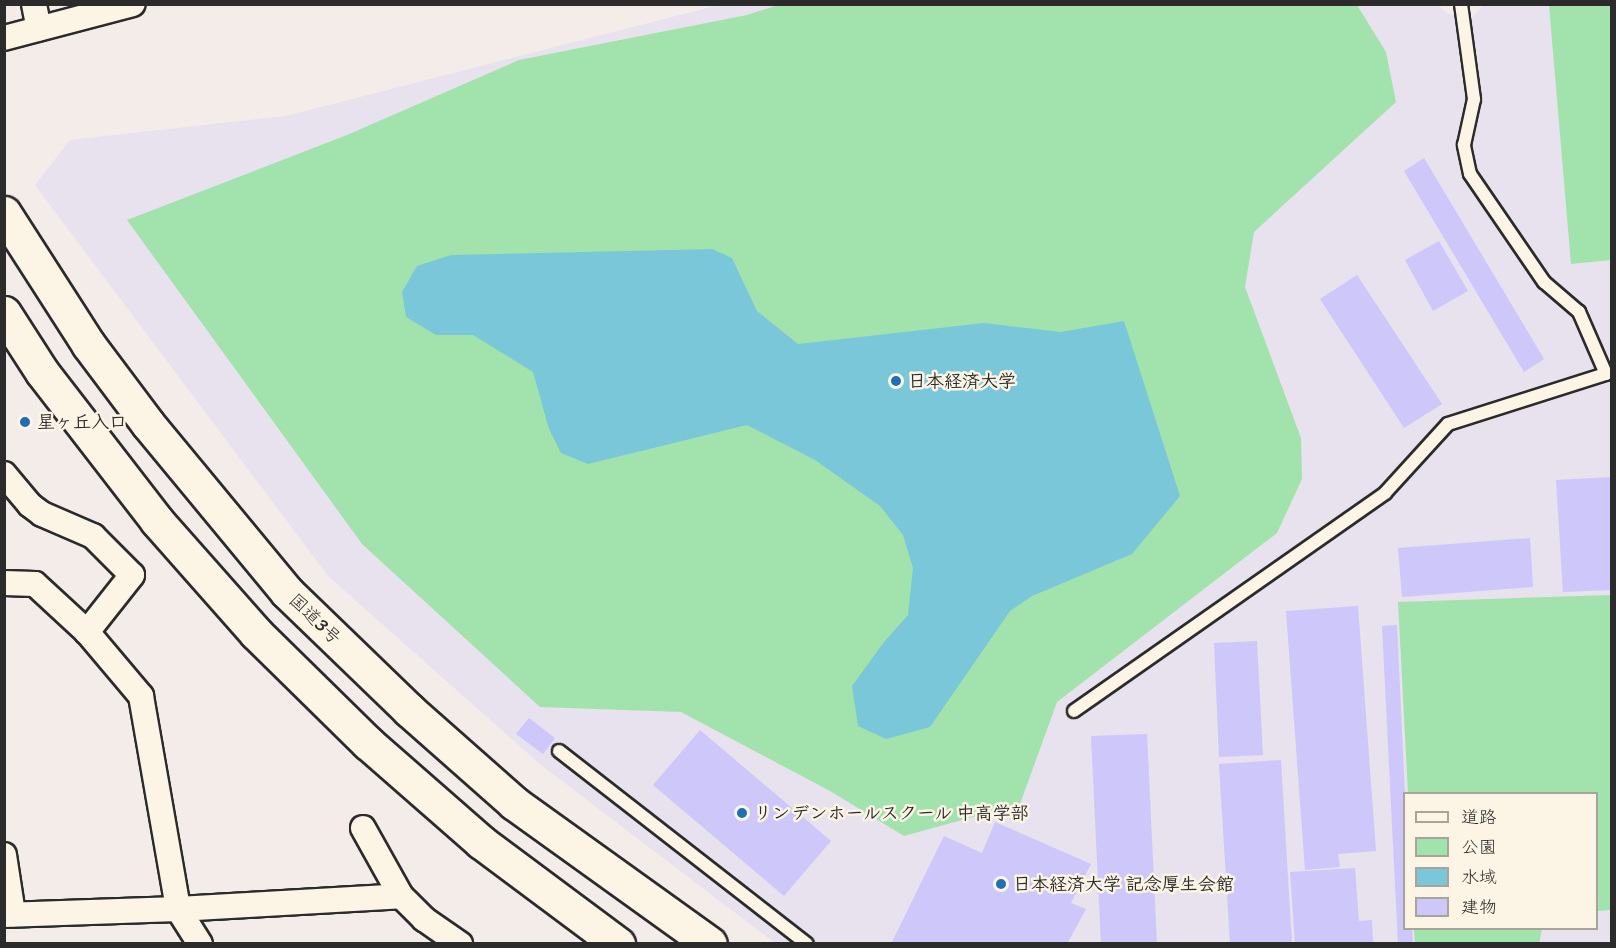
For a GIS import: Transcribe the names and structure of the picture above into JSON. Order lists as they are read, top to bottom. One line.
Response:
{"streets":{"highway":["国道3号"]},"places":["日本経済大学","星ヶ丘入口","リンデンホールスクール 中高学部","日本経済大学 記念厚生会館"],"legend":["道路","公園","水域","建物"]}
